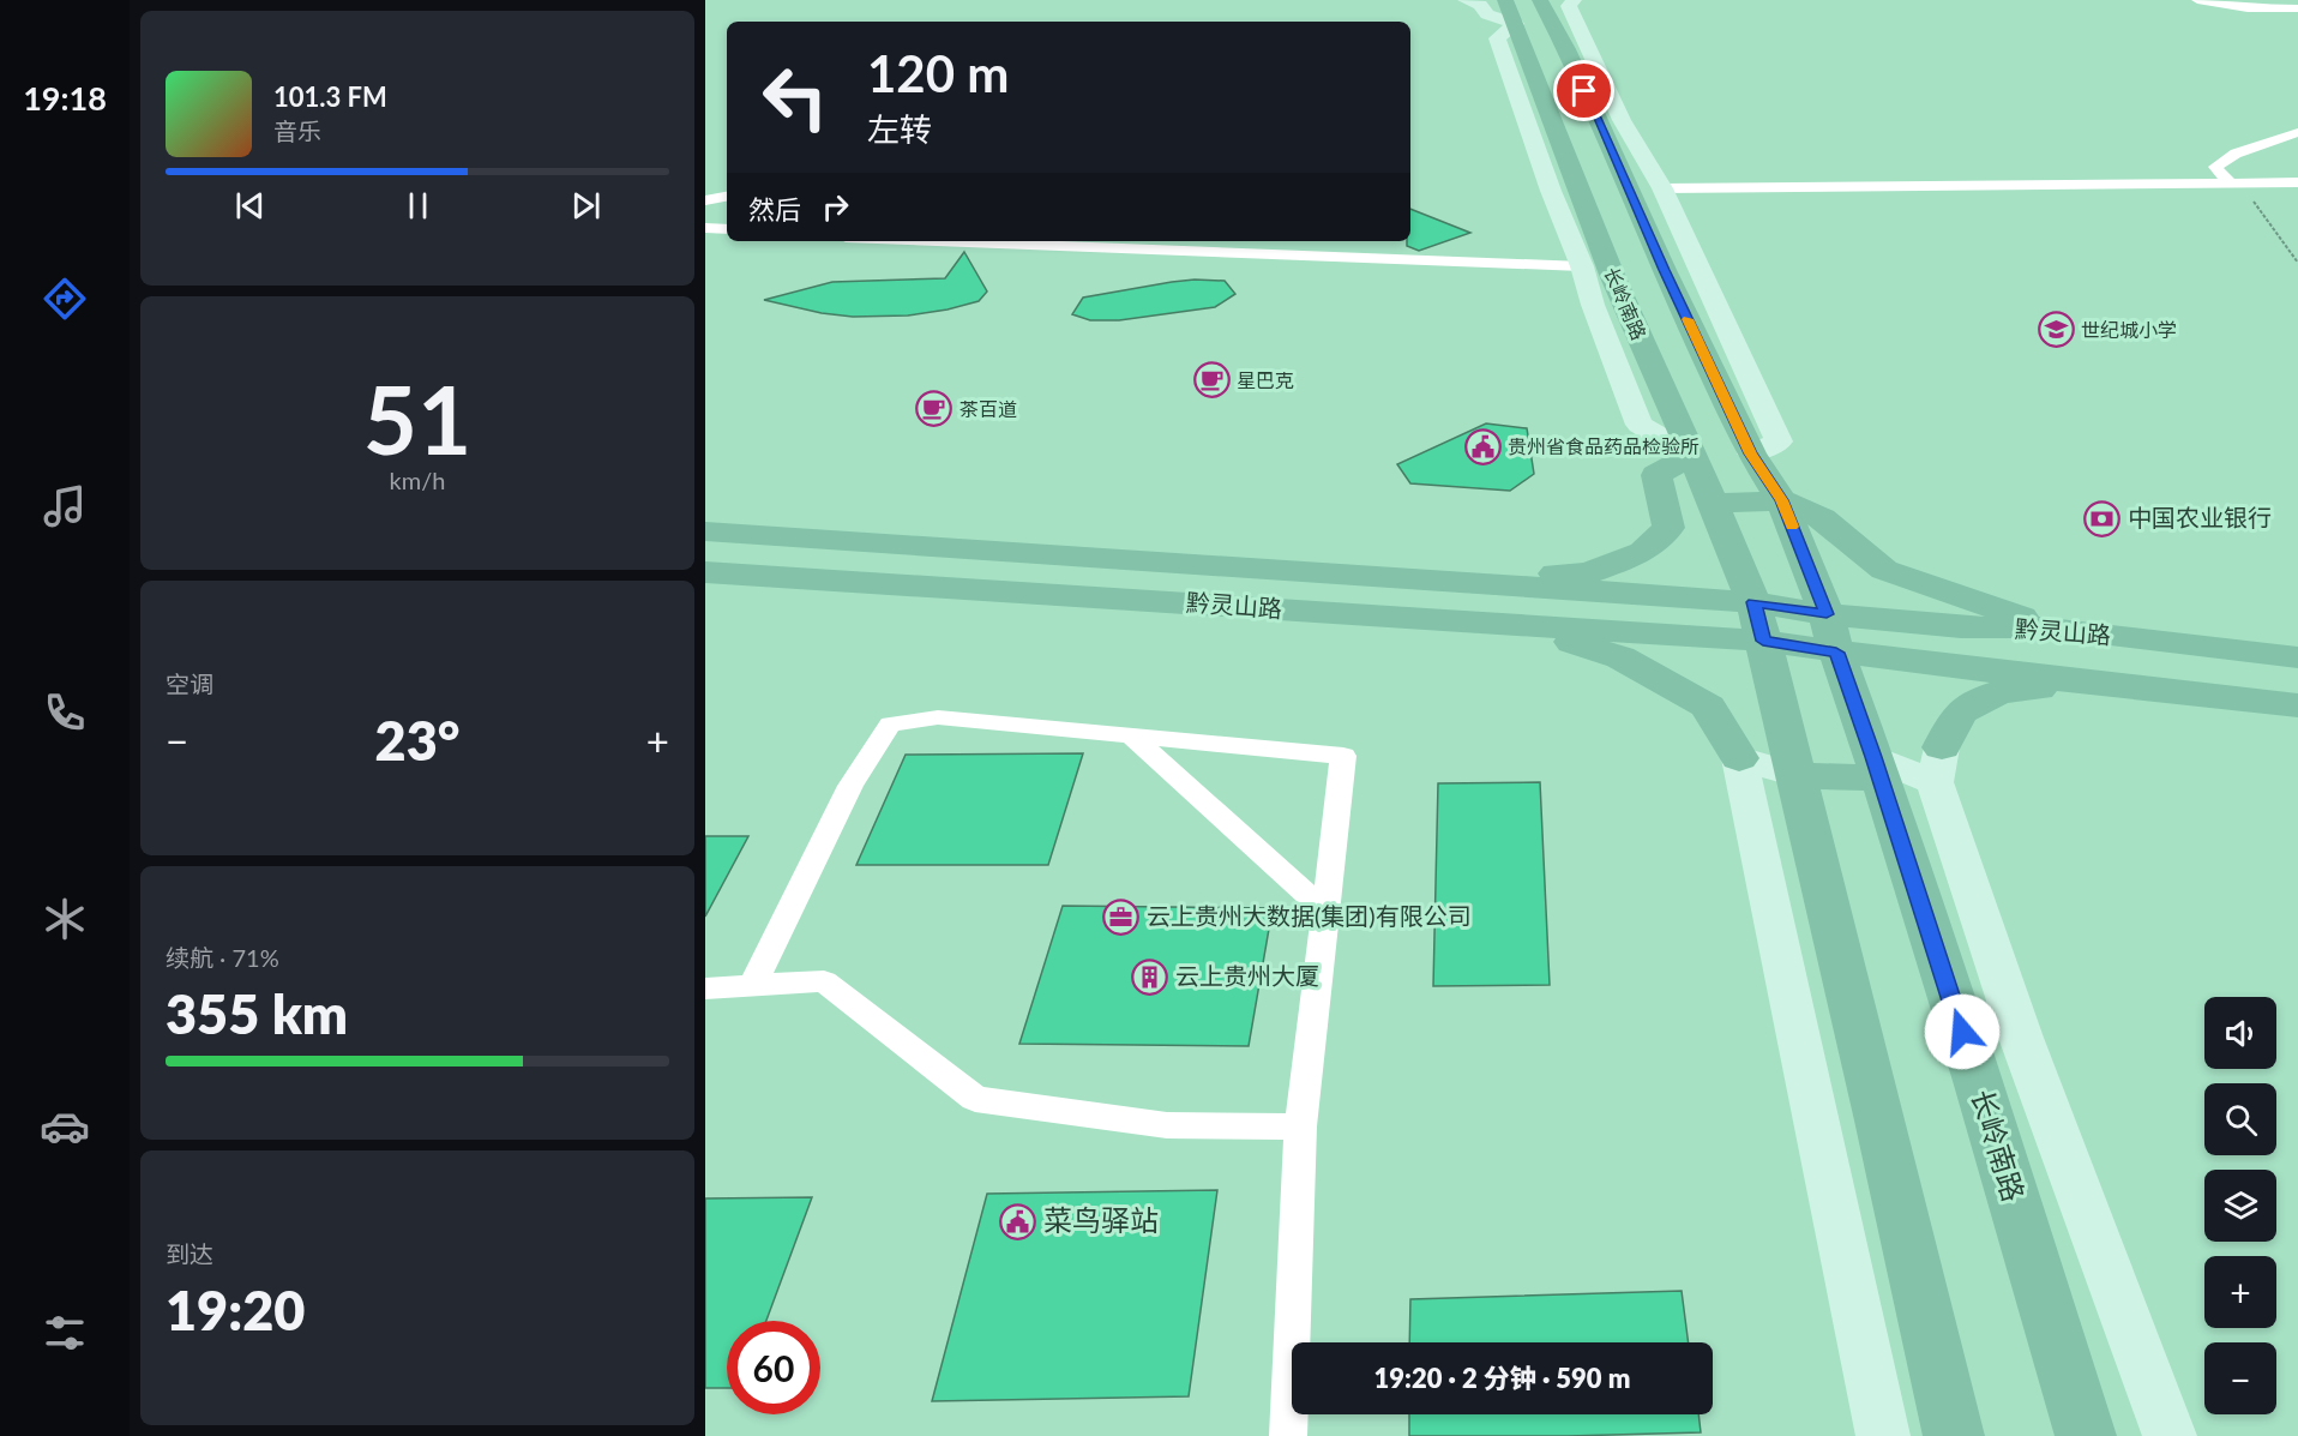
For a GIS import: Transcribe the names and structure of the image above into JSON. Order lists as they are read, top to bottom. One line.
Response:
{"streets":{"main road":["长岭南路","黔灵山路"]},"crossings":[["长岭南路","黔灵山路"]],"places":{"school or university":["世纪城小学"],"cafe":["星巴克","茶百道"],"public building":["贵州省食品药品检验所","菜鸟驿站"],"bank":["中国农业银行"],"office":["云上贵州大数据(集团)有限公司"],"building":["云上贵州大厦"]},"page":{"tabs":"19:18","turn":["120 m","左转"],"song":["101.3 FM","音乐"],"then":"然后","tile":[["51","km/h"],"空调",["续航 · 71%","355 km"],["到达","19:20"]],"heat":["−","23°","+"],"map_buttons":["+","−"],"limit":"60","trip":"19:20 · 2 分钟 · 590 m"}}
